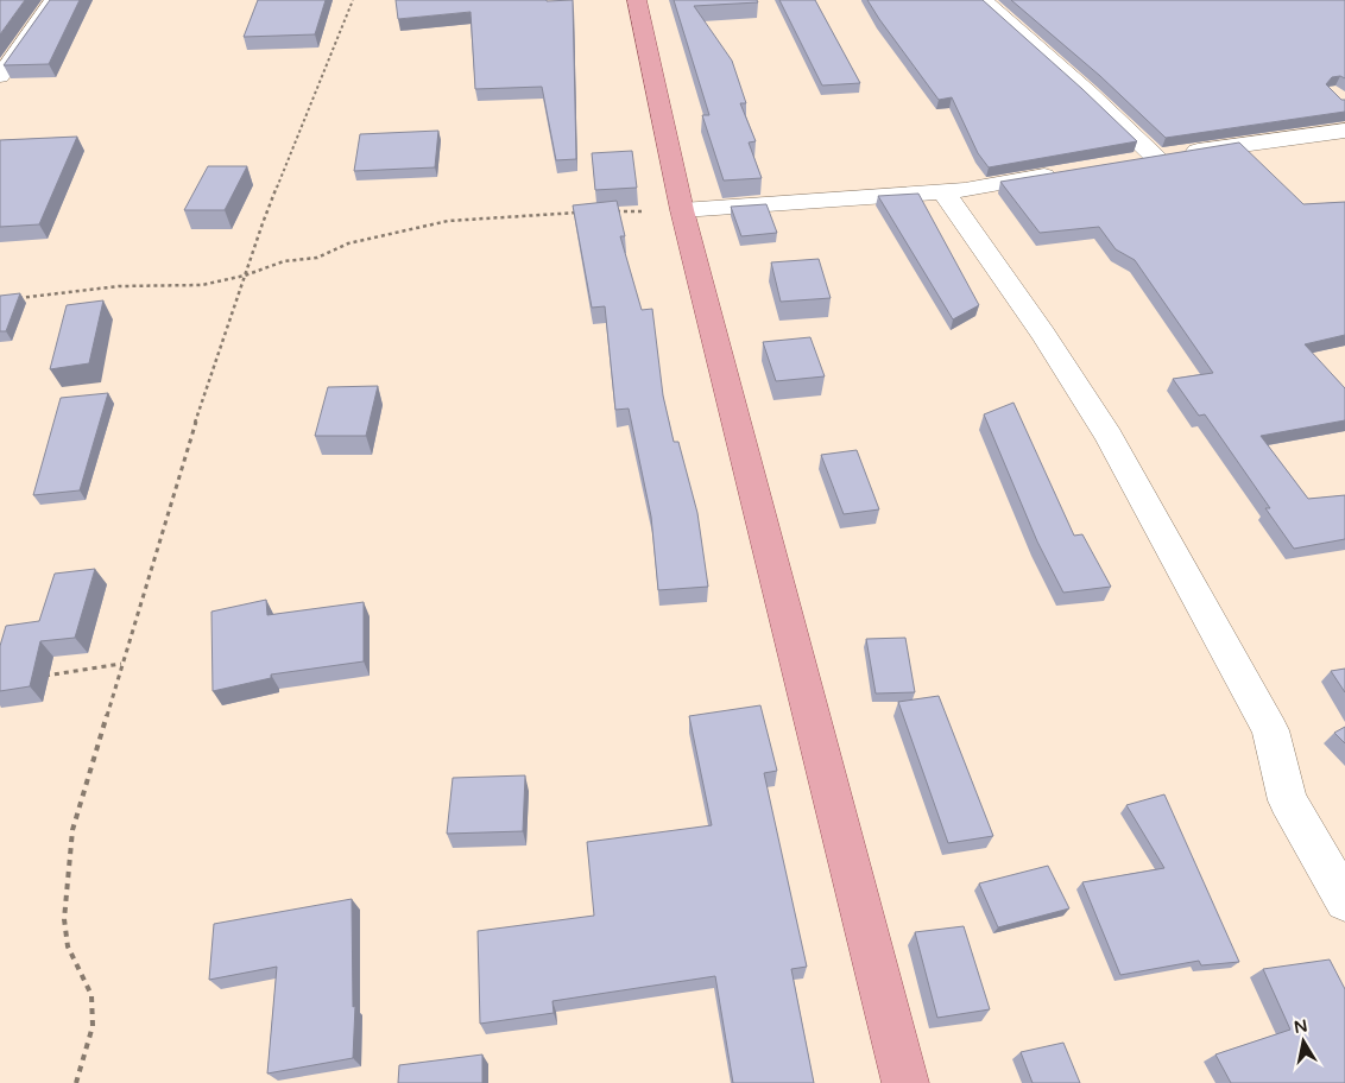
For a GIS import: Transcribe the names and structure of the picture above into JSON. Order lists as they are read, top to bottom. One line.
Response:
{"north":"top"}
